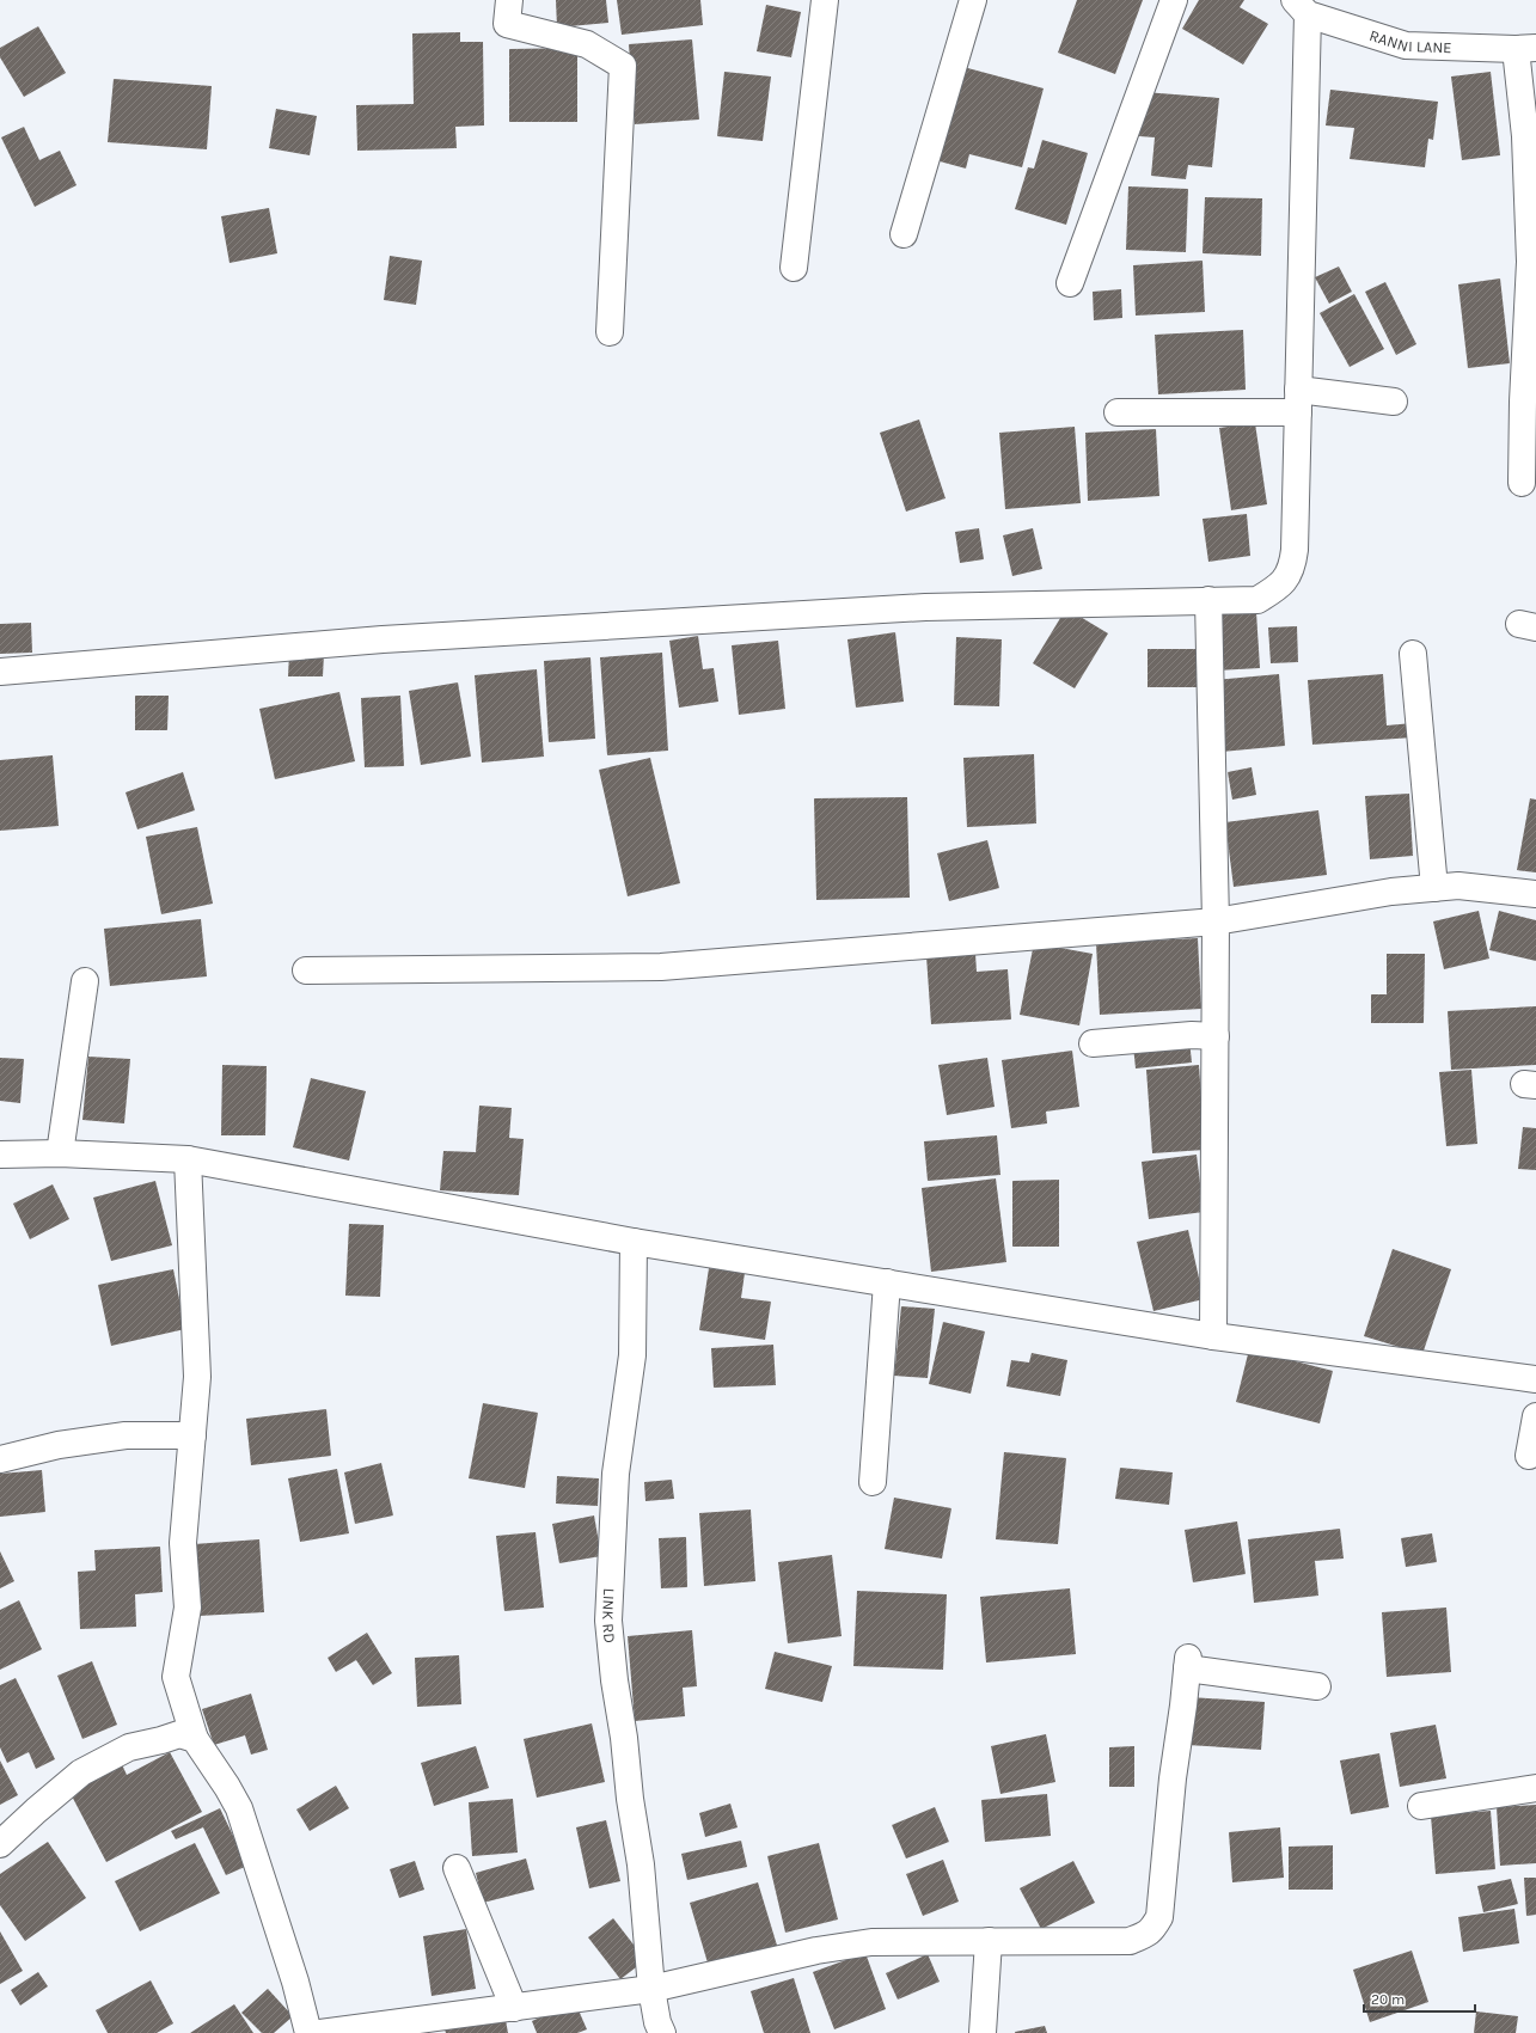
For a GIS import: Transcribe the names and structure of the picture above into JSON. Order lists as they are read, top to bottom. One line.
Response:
{"streets":{"street":["RANNI LANE","LINK RD"]},"scale_bar":"20 m"}
